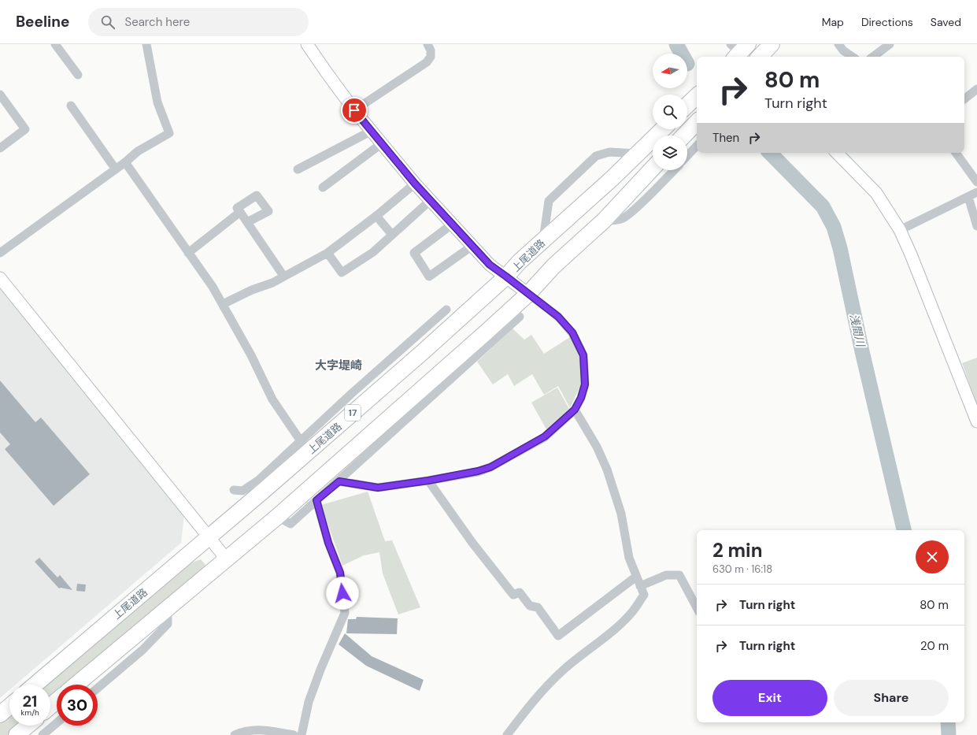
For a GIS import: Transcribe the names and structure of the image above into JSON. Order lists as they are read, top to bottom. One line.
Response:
{"streets":{"highway":["上尾道路","17"]},"districts":["大字堤崎"],"water":["浅間川"],"north":"left","page":{"header":"Beeline","search":"Search here","nav":["Map","Directions","Saved"],"turn":["80 m","Turn right"],"then":"Then","heading":["2 min","630 m · 16:18"],"list":[{"name":"Turn right","value":"80 m"},{"name":"Turn right","value":"20 m"}],"buttons":["Exit","Share"],"speed":"21 km/h","limit":"30"}}
